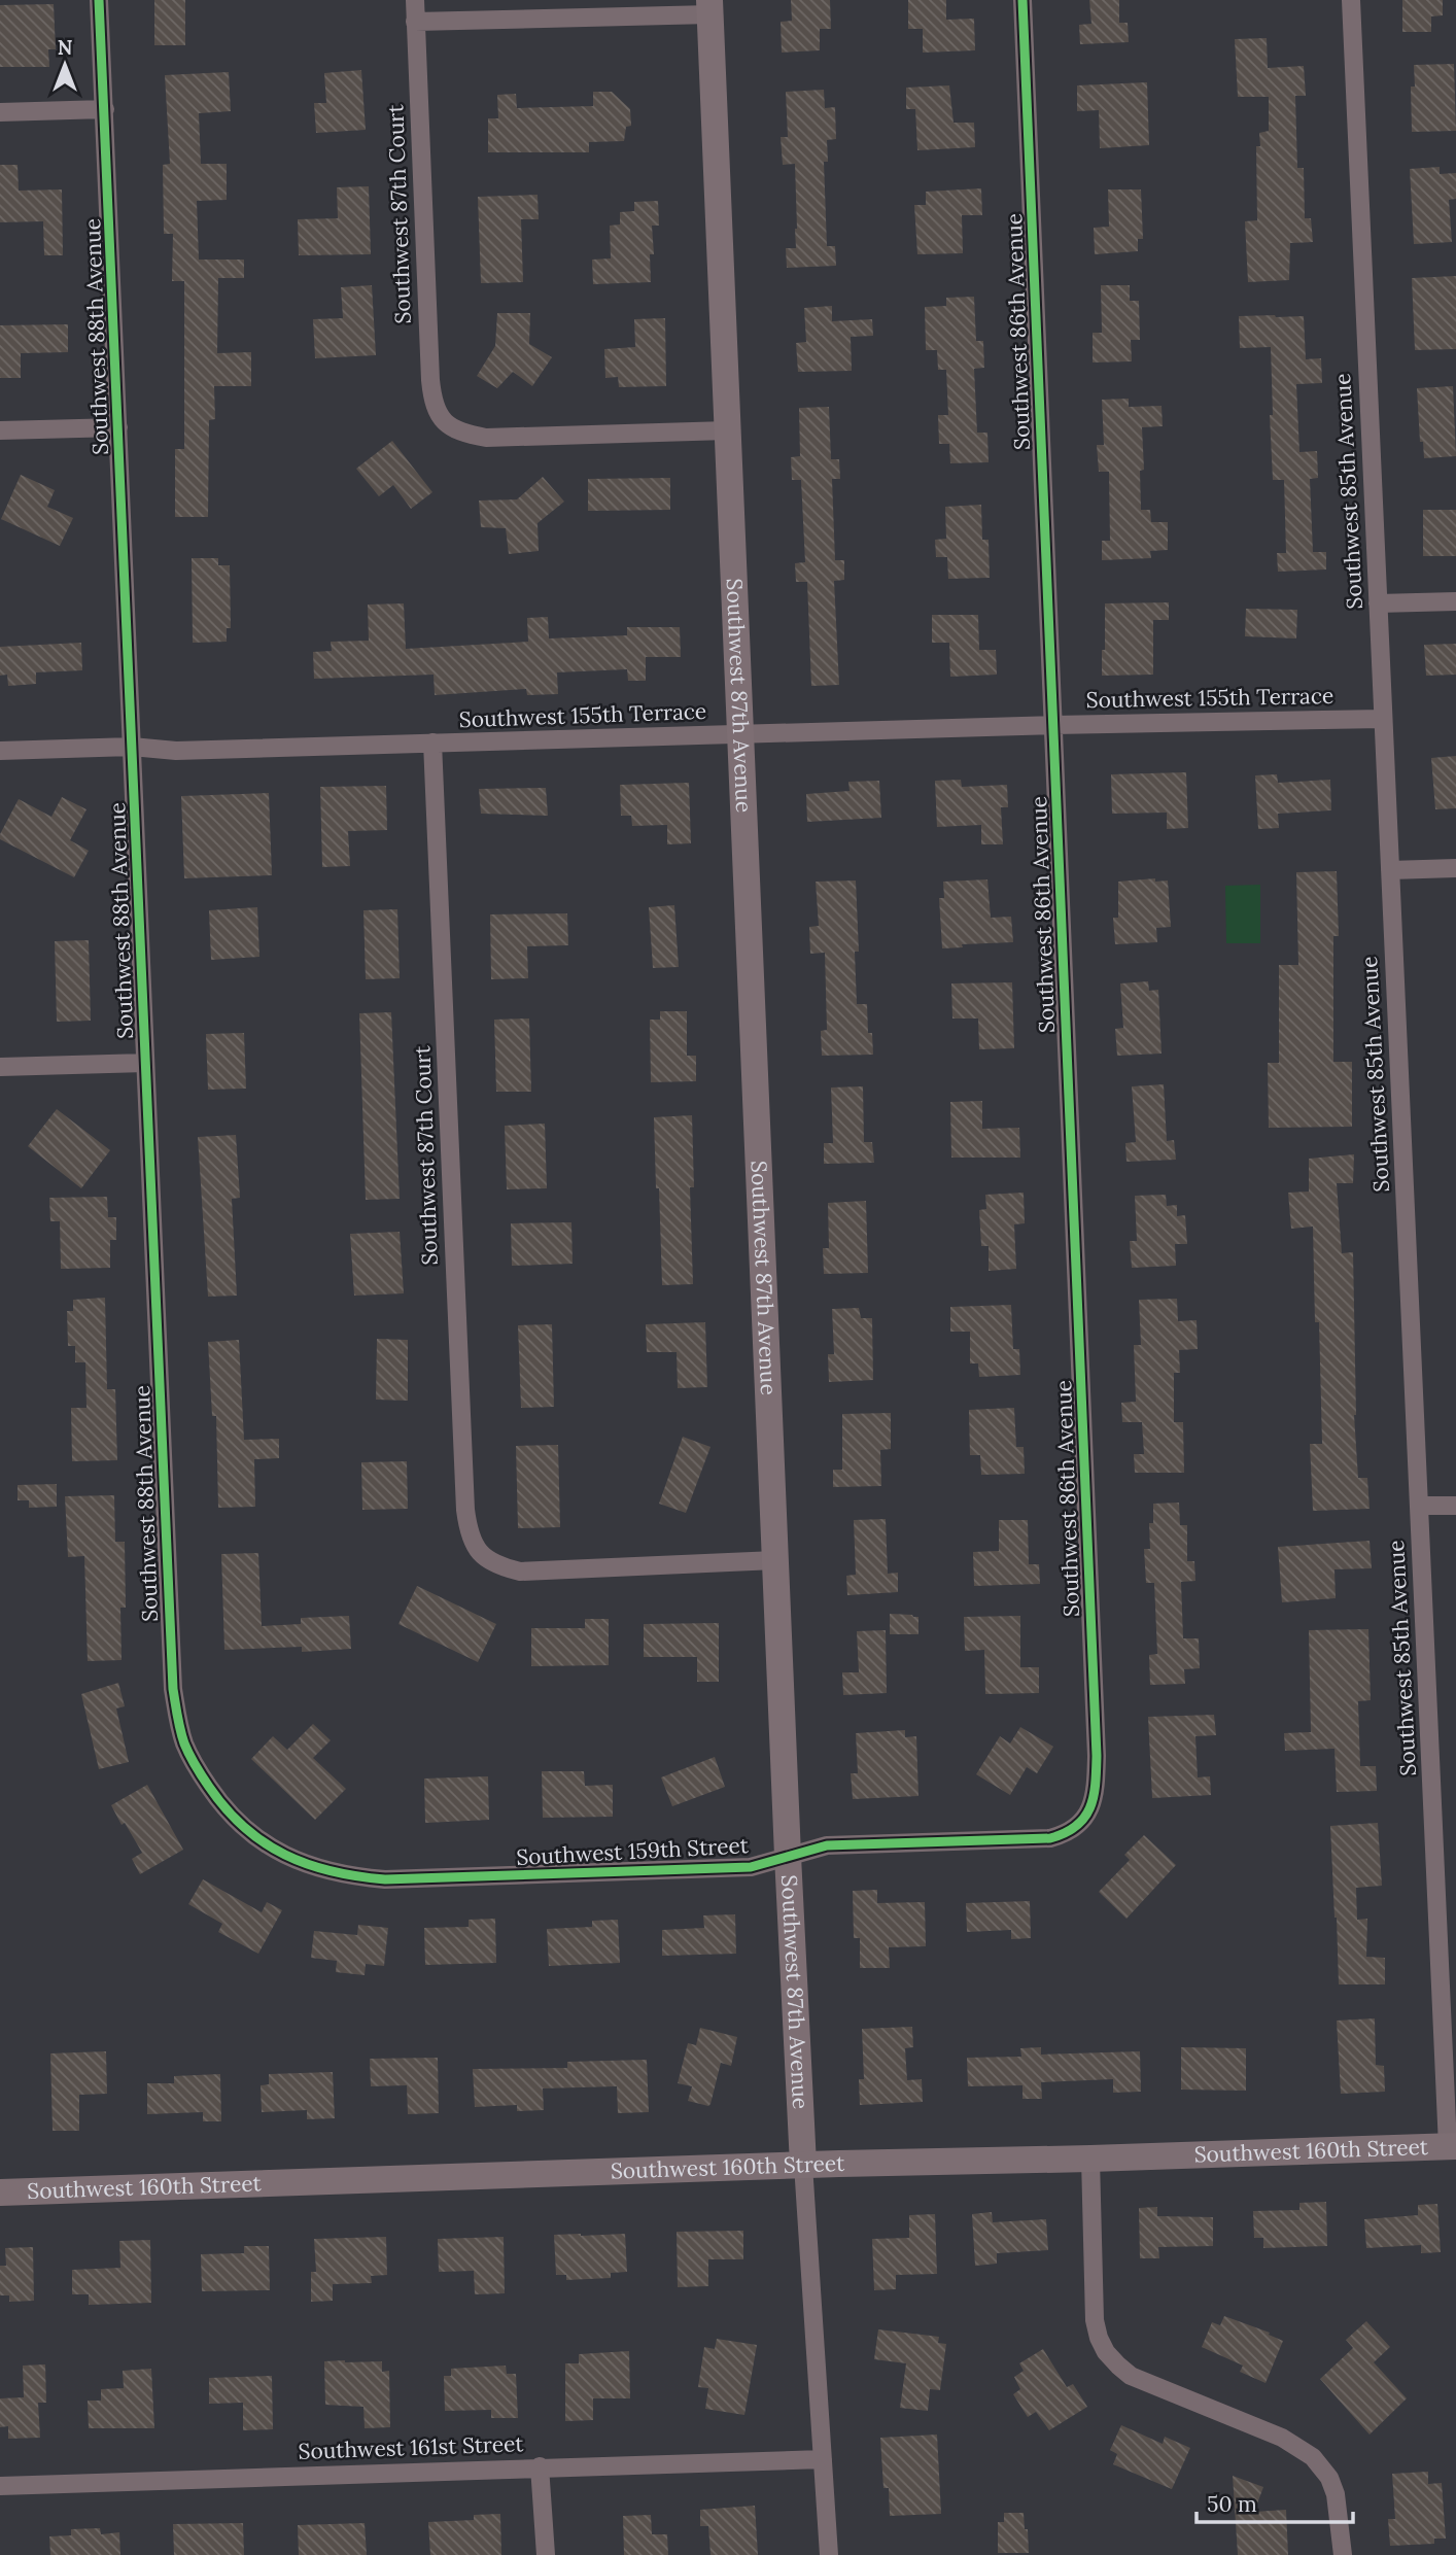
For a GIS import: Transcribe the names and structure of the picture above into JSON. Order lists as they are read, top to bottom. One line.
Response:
{"streets":{"street":["Southwest 87th Court","Southwest 86th Avenue","Southwest 88th Avenue","Southwest 85th Avenue","Southwest 87th Avenue","Southwest 155th Terrace","Southwest 159th Street","Southwest 160th Street","Southwest 161st Street"]},"crossings":[["Southwest 87th Court","Southwest 87th Avenue"],["Southwest 87th Court","Southwest 155th Terrace"],["Southwest 86th Avenue","Southwest 155th Terrace"],["Southwest 86th Avenue","Southwest 159th Street"],["Southwest 88th Avenue","Southwest 155th Terrace"],["Southwest 88th Avenue","Southwest 159th Street"],["Southwest 85th Avenue","Southwest 155th Terrace"],["Southwest 85th Avenue","Southwest 160th Street"],["Southwest 87th Avenue","Southwest 155th Terrace"],["Southwest 87th Avenue","Southwest 159th Street"],["Southwest 87th Avenue","Southwest 160th Street"],["Southwest 87th Avenue","Southwest 161st Street"]],"scale_bar":"50 m","north":"top"}
